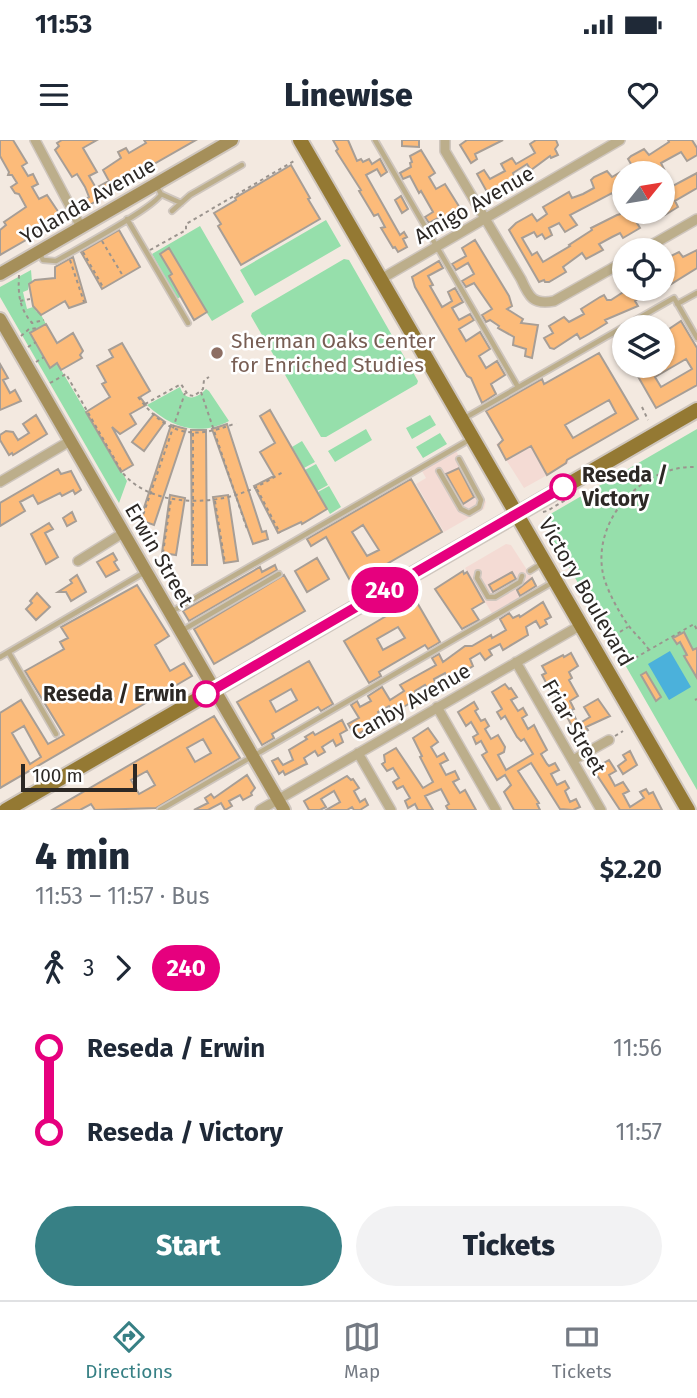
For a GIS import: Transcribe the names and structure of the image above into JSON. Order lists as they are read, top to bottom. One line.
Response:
{"streets":{"main road":["Victory Boulevard"],"street":["Yolanda Avenue","Amigo Avenue","Erwin Street","Canby Avenue","Friar Street"]},"crossings":[["Amigo Avenue","Victory Boulevard"],["Erwin Street","Canby Avenue"],["Victory Boulevard","Canby Avenue"],["Canby Avenue","Friar Street"]],"places":["Sherman Oaks Center for Enriched Studies","Reseda / Victory","Reseda / Erwin"],"lines":["bus line 240"],"scale_bar":"100 m","north":"top right","page":{"status":"11:53","header":"Linewise","on_map":"240","scale":"100 m","heading":["4 min","11:53 – 11:57 · Bus","$2.20"],"legs":["3","240"],"list":[{"name":"Reseda / Erwin","value":"11:56"},{"name":"Reseda / Victory","value":"11:57"}],"buttons":["Start","Tickets"],"tabs":["Directions","Map","Tickets"]}}
